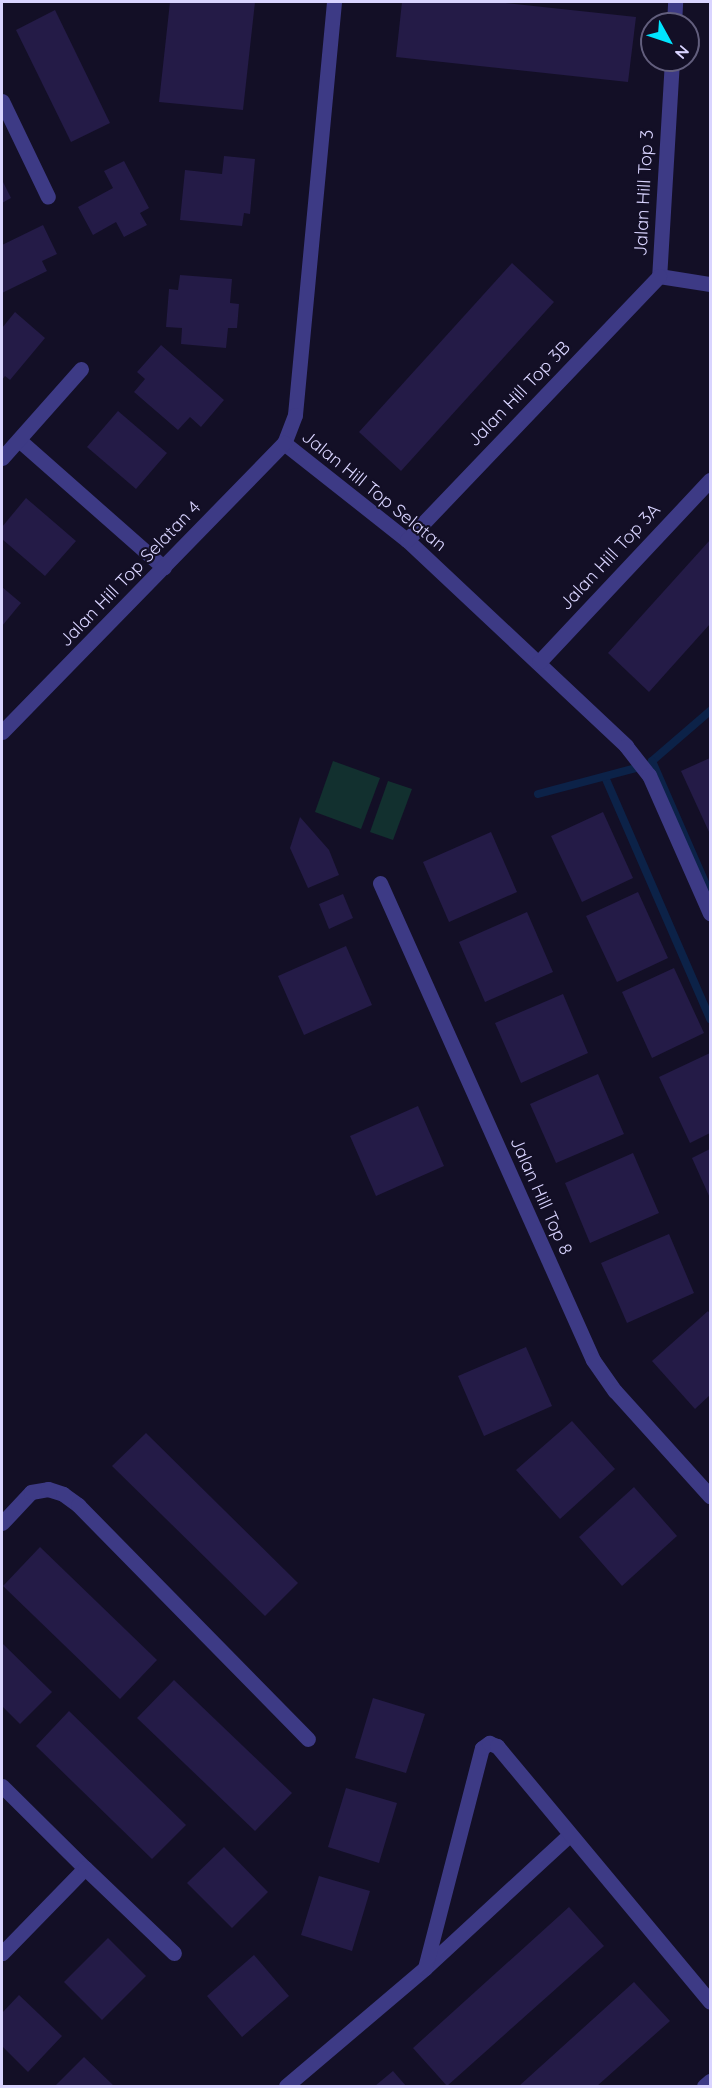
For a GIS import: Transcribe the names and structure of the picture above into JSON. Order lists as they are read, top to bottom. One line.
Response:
{"streets":{"street":["Jalan Hill Top 3","Jalan Hill Top 3B","Jalan Hill Top Selatan","Jalan Hill Top 3A","Jalan Hill Top Selatan 4","Jalan Hill Top 8"]},"crossings":[["Jalan Hill Top 3","Jalan Hill Top 3B"],["Jalan Hill Top 3B","Jalan Hill Top Selatan"],["Jalan Hill Top Selatan","Jalan Hill Top 3A"],["Jalan Hill Top Selatan","Jalan Hill Top Selatan 4"]],"north":"bottom right"}
